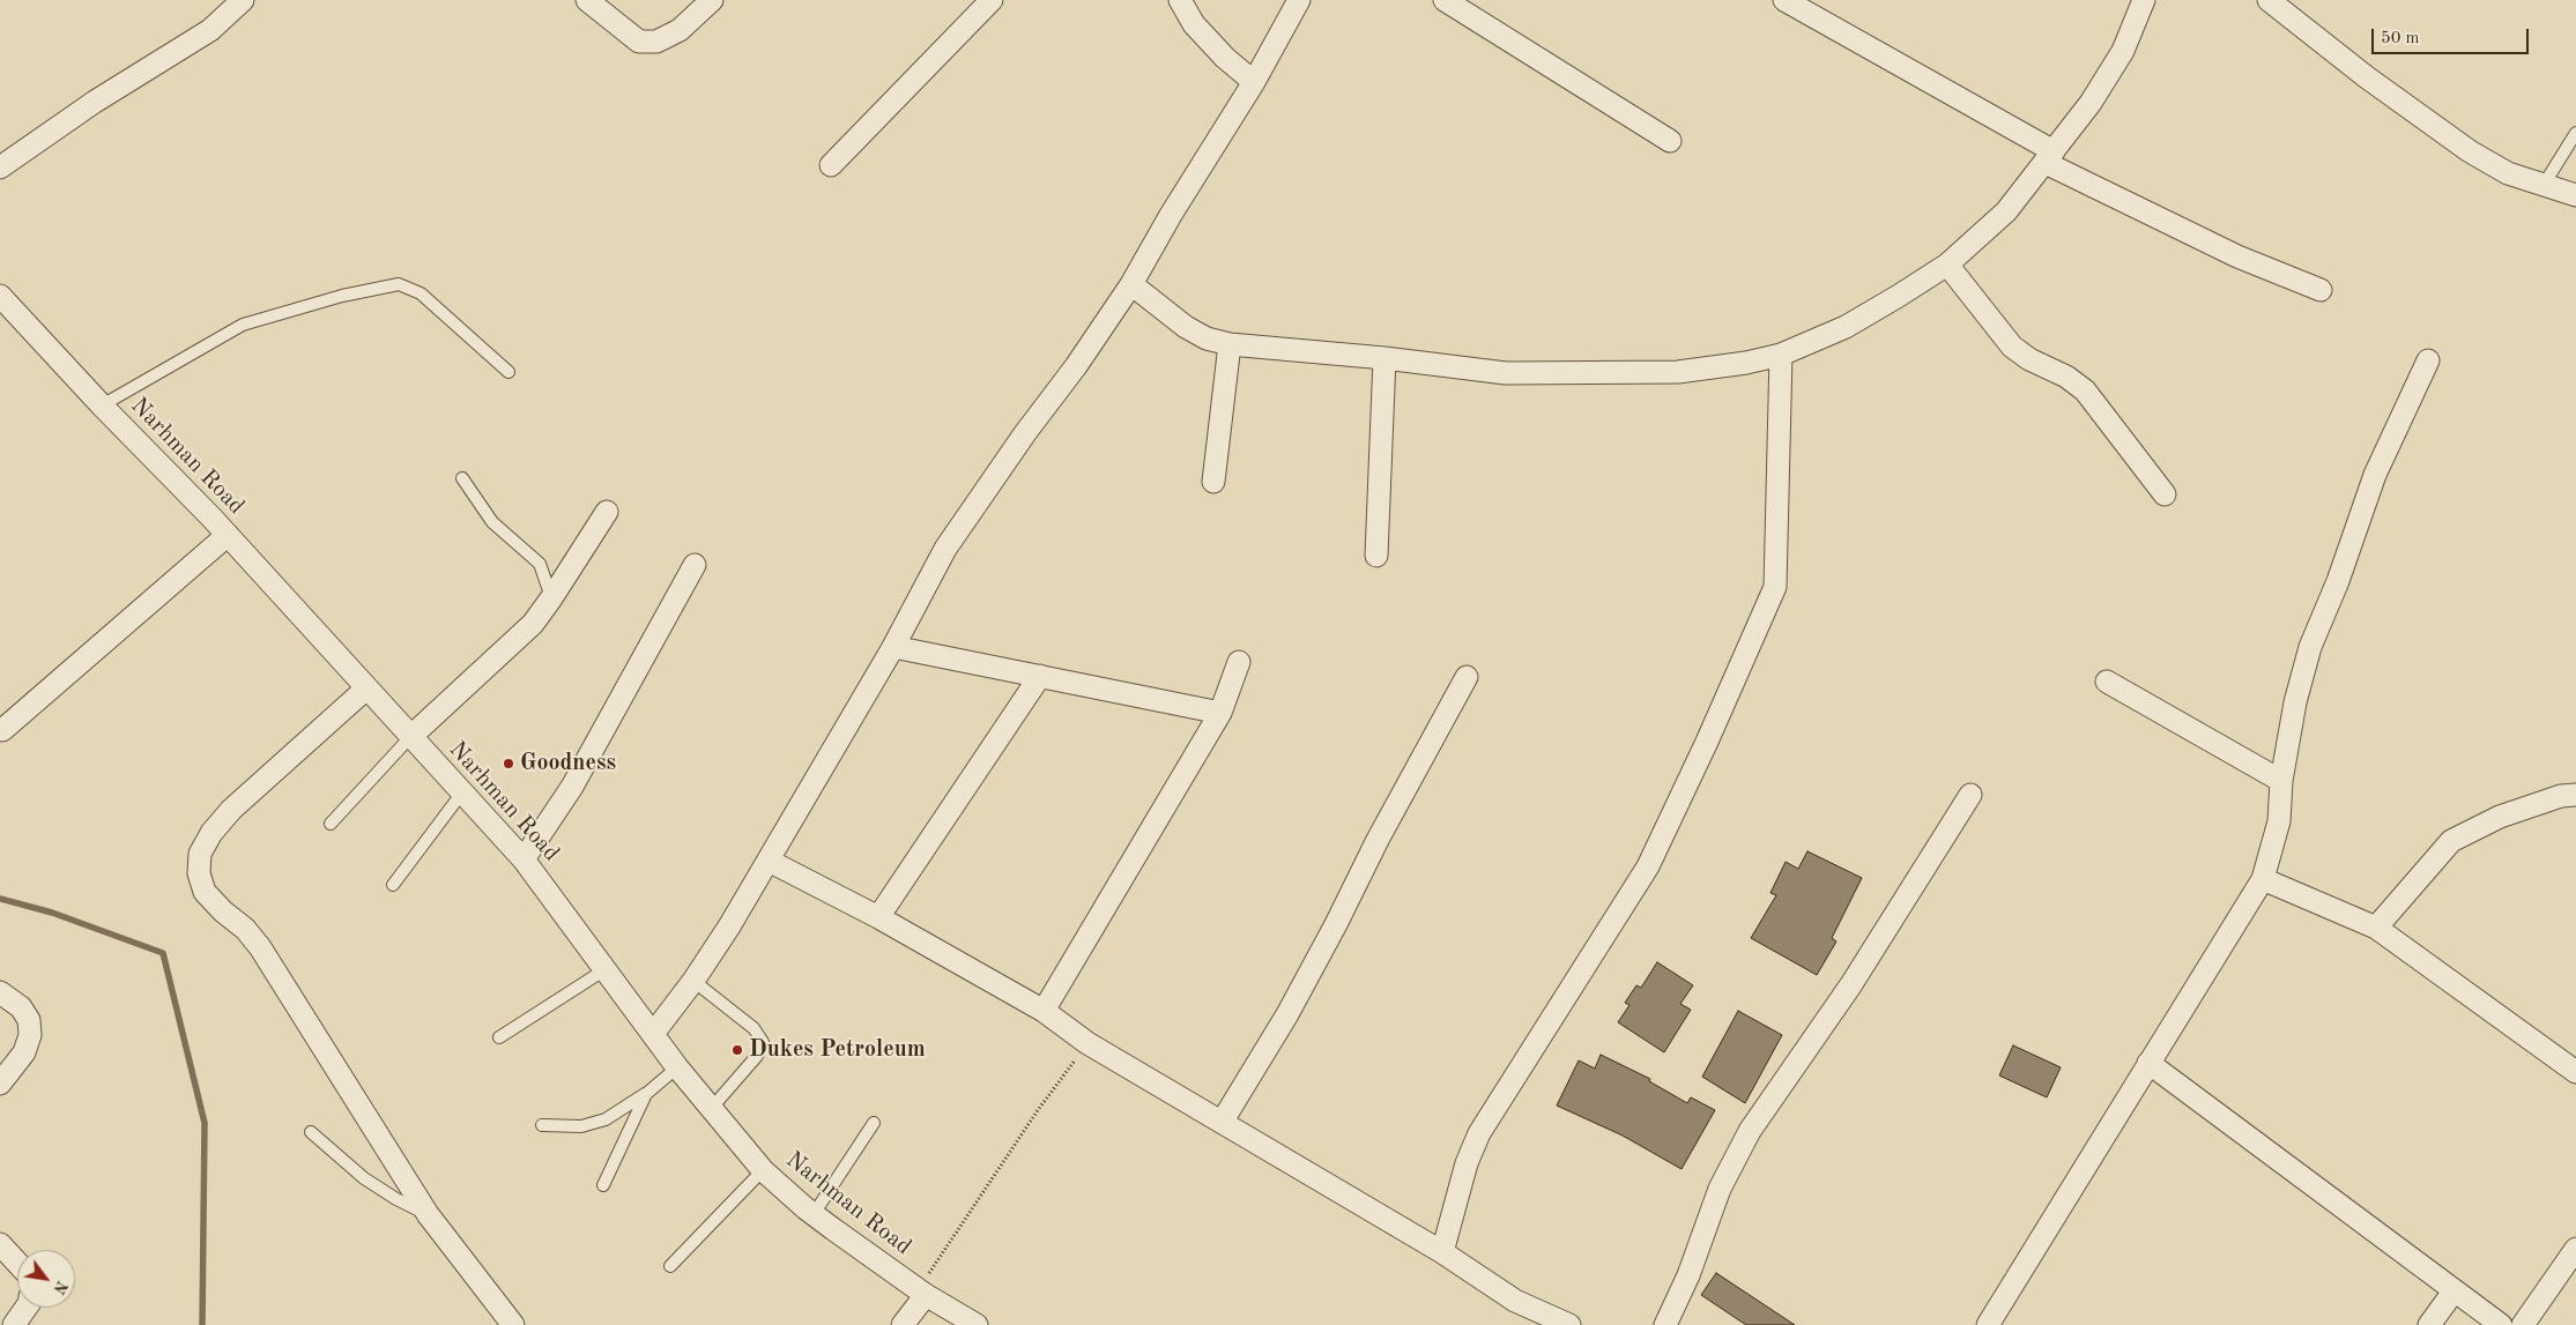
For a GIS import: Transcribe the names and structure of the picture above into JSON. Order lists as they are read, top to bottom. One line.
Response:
{"streets":{"street":["Narhman Road"]},"places":["Goodness","Dukes Petroleum"],"scale_bar":"50 m","north":"bottom right"}
